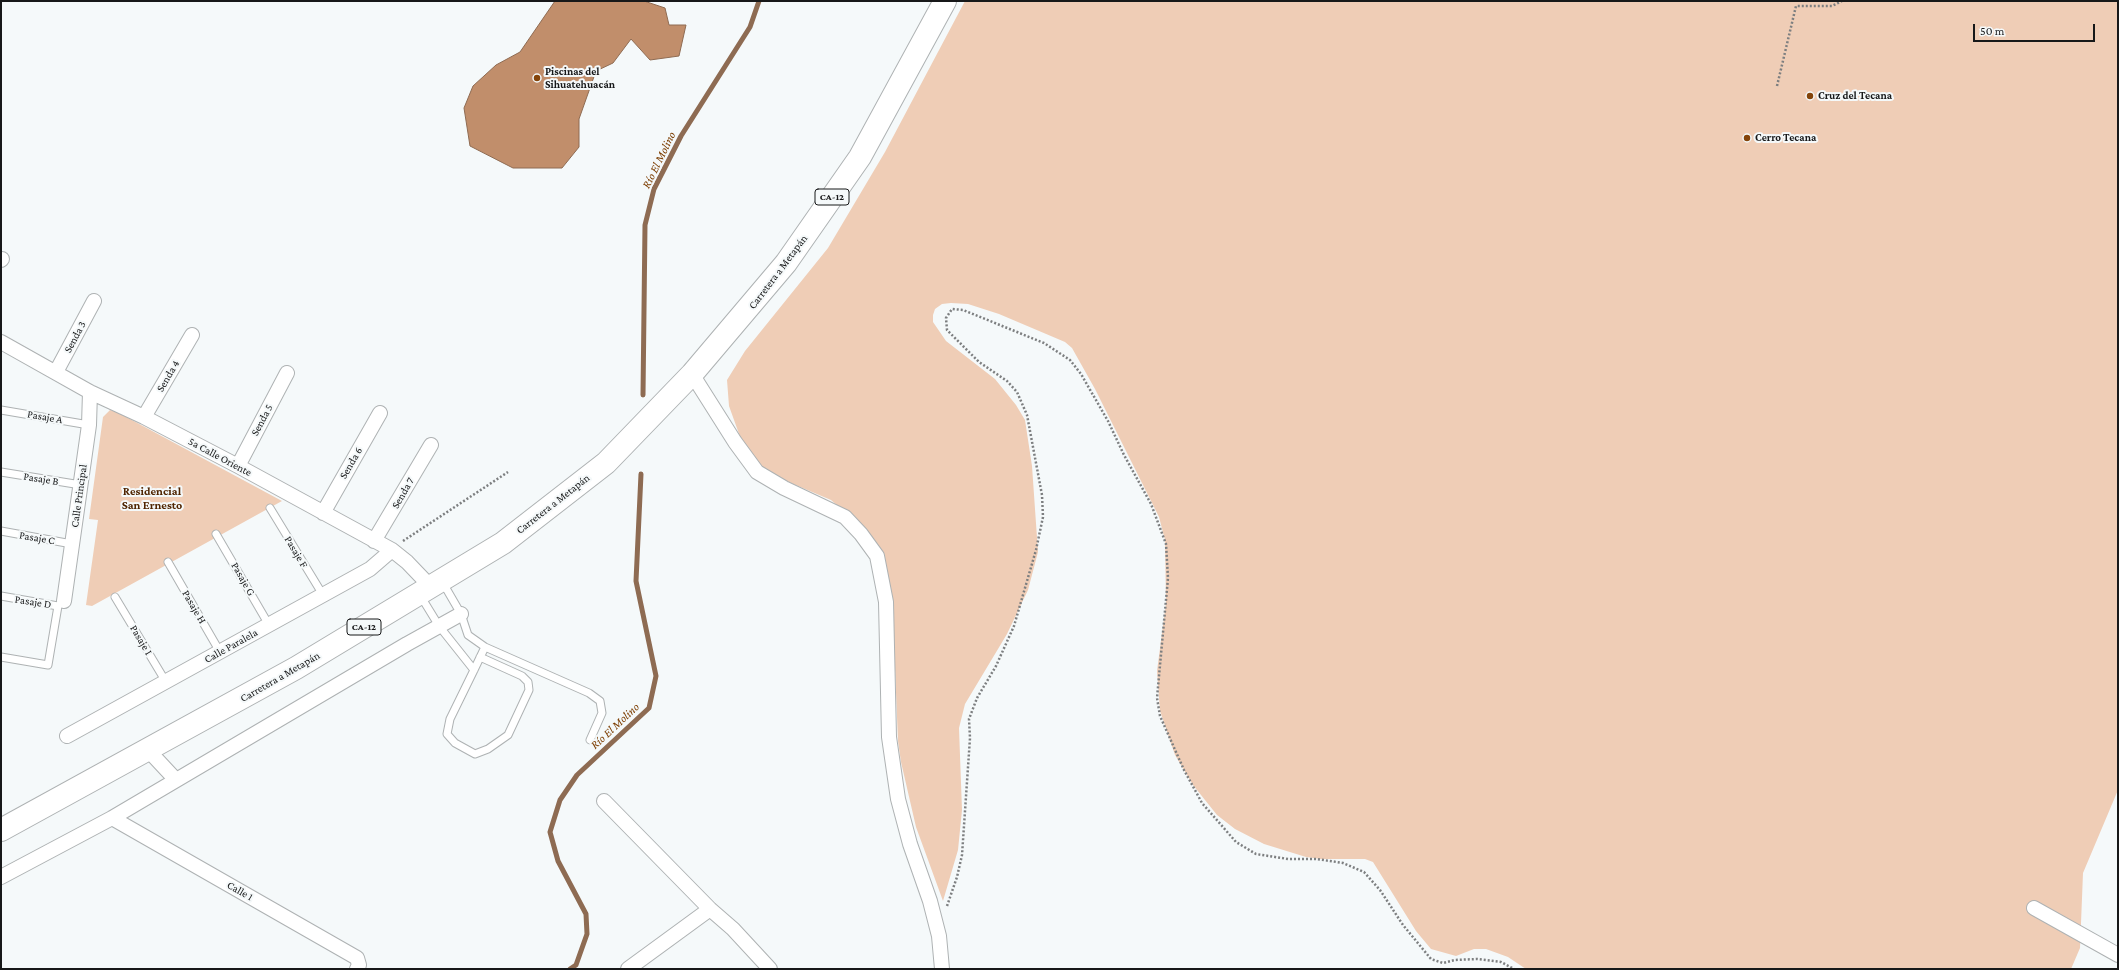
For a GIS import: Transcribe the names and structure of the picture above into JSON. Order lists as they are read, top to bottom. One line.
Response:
{"streets":{"main road":["CA-12","Carretera a Metapán"],"street":["Senda 3","Senda 4","Senda 5","5a Calle Oriente","Senda 6","Senda 7","Calle Principal","Calle Paralela","Calle 1"],"lane":["Pasaje A","Pasaje B","Pasaje C","Pasaje F","Pasaje G","Pasaje D","Pasaje H","Pasaje I"]},"crossings":[["Carretera a Metapán","5a Calle Oriente"],["Senda 3","5a Calle Oriente"],["Senda 4","5a Calle Oriente"],["Pasaje A","Calle Principal"],["Senda 5","5a Calle Oriente"],["5a Calle Oriente","Senda 6"],["5a Calle Oriente","Senda 7"],["5a Calle Oriente","Calle Principal"],["5a Calle Oriente","Calle Paralela"],["Pasaje B","Calle Principal"],["Calle Principal","Pasaje C"],["Calle Principal","Pasaje D"],["Pasaje F","Calle Paralela"],["Pasaje G","Calle Paralela"],["Pasaje H","Calle Paralela"],["Pasaje I","Calle Paralela"]],"districts":["Residencial San Ernesto"],"water":["Río El Molino"],"places":["Piscinas del Sihuatehuacán","Cruz del Tecana","Cerro Tecana"],"scale_bar":"50 m"}
